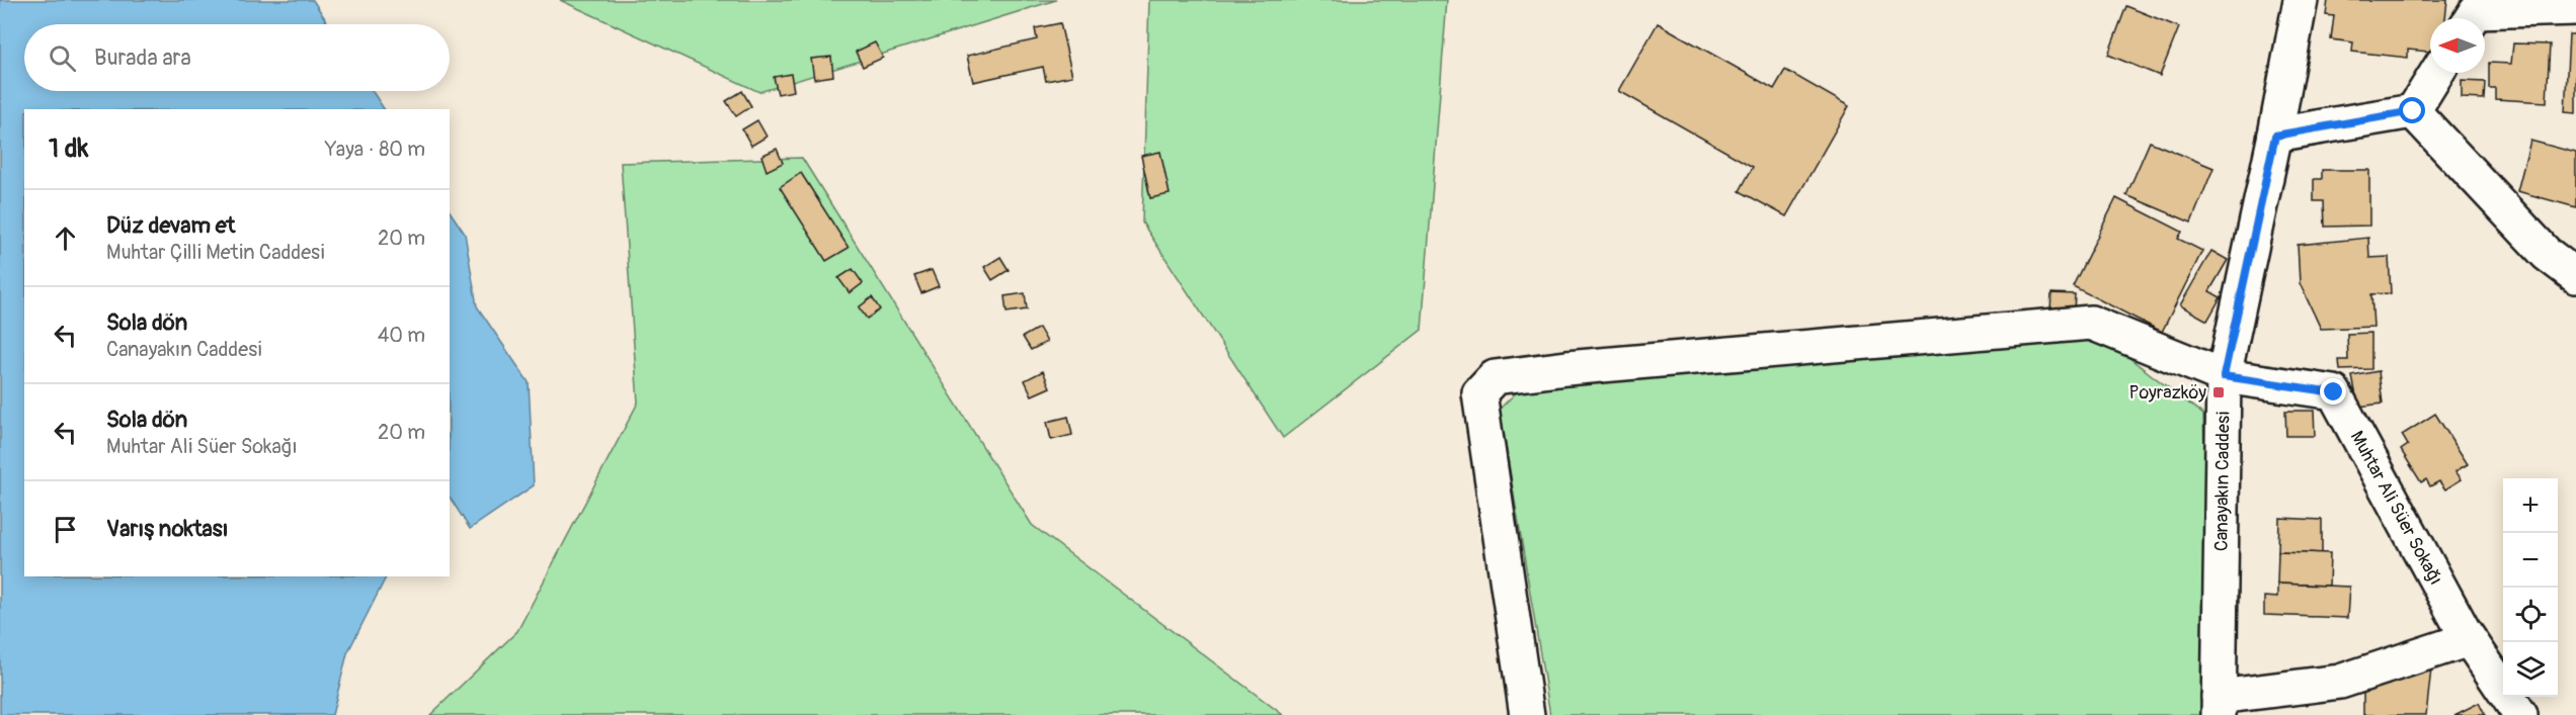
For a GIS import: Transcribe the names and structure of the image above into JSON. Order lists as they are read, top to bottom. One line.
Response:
{"streets":{"street":["Canayakın Caddesi","Muhtar Ali Süer Sokağı"]},"crossings":[["Canayakın Caddesi","Muhtar Ali Süer Sokağı"]],"places":{"transit":["Poyrazköy"]},"north":"left","page":{"search":"Burada ara","heading":["1 dk","Yaya · 80 m"],"list":[["Düz devam et","Muhtar Çilli Metin Caddesi","20 m"],["Sola dön","Canayakın Caddesi","40 m"],["Sola dön","Muhtar Ali Süer Sokağı","20 m"],"Varış noktası"],"map_buttons":["+","−"]}}
